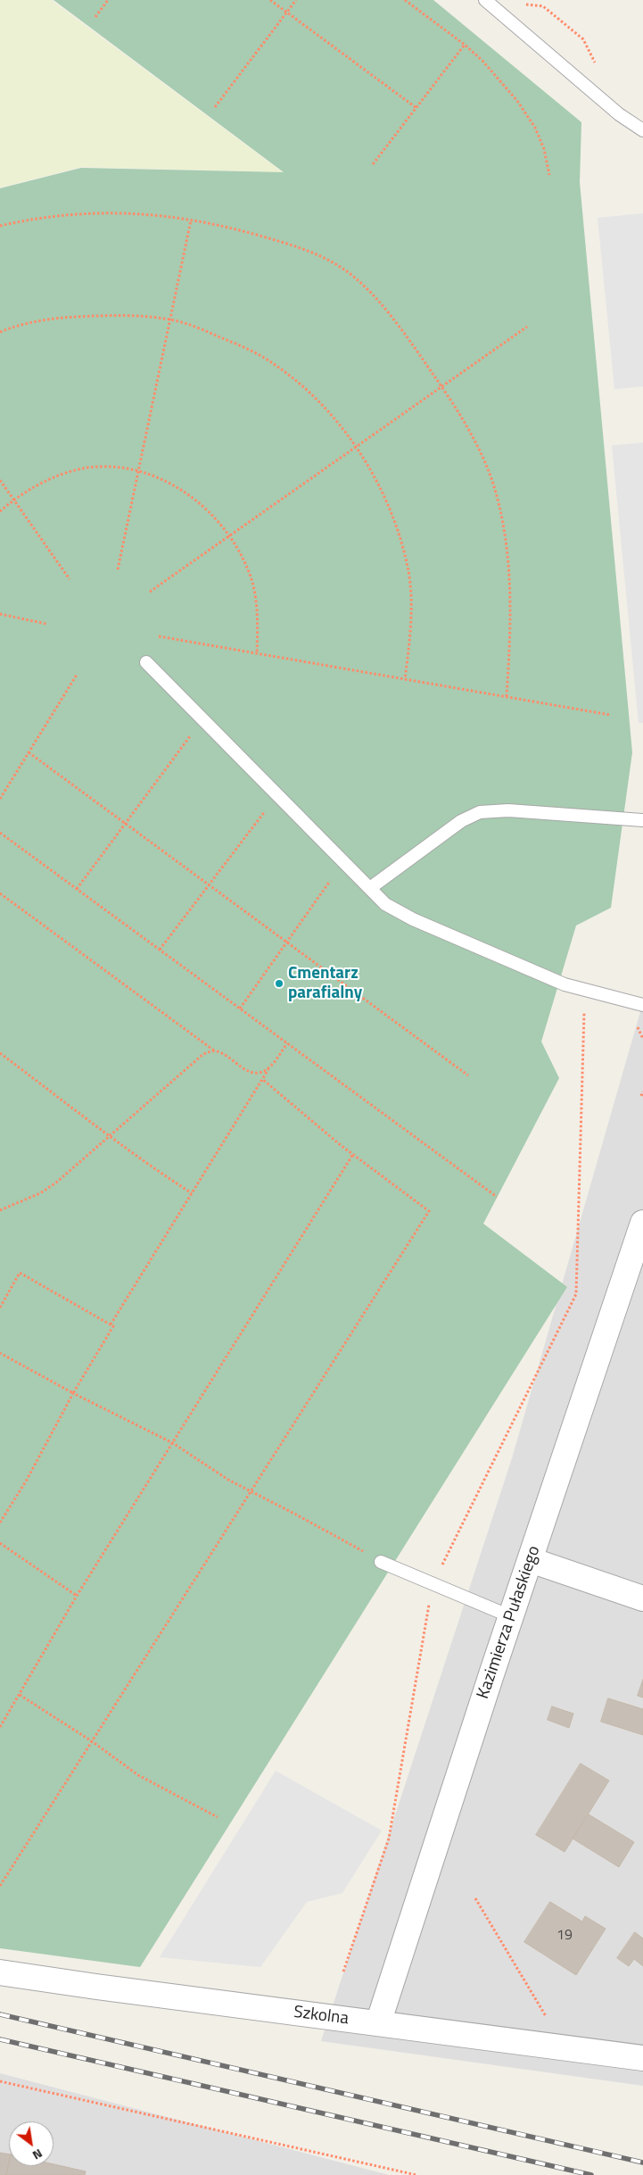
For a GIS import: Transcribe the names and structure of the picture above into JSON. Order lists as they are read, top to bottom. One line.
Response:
{"streets":{"street":["Kazimierza Pułaskiego","Szkolna"]},"crossings":[["Kazimierza Pułaskiego","Szkolna"]],"places":["Cmentarz parafialny"],"house_numbers":["19"],"north":"bottom right"}
